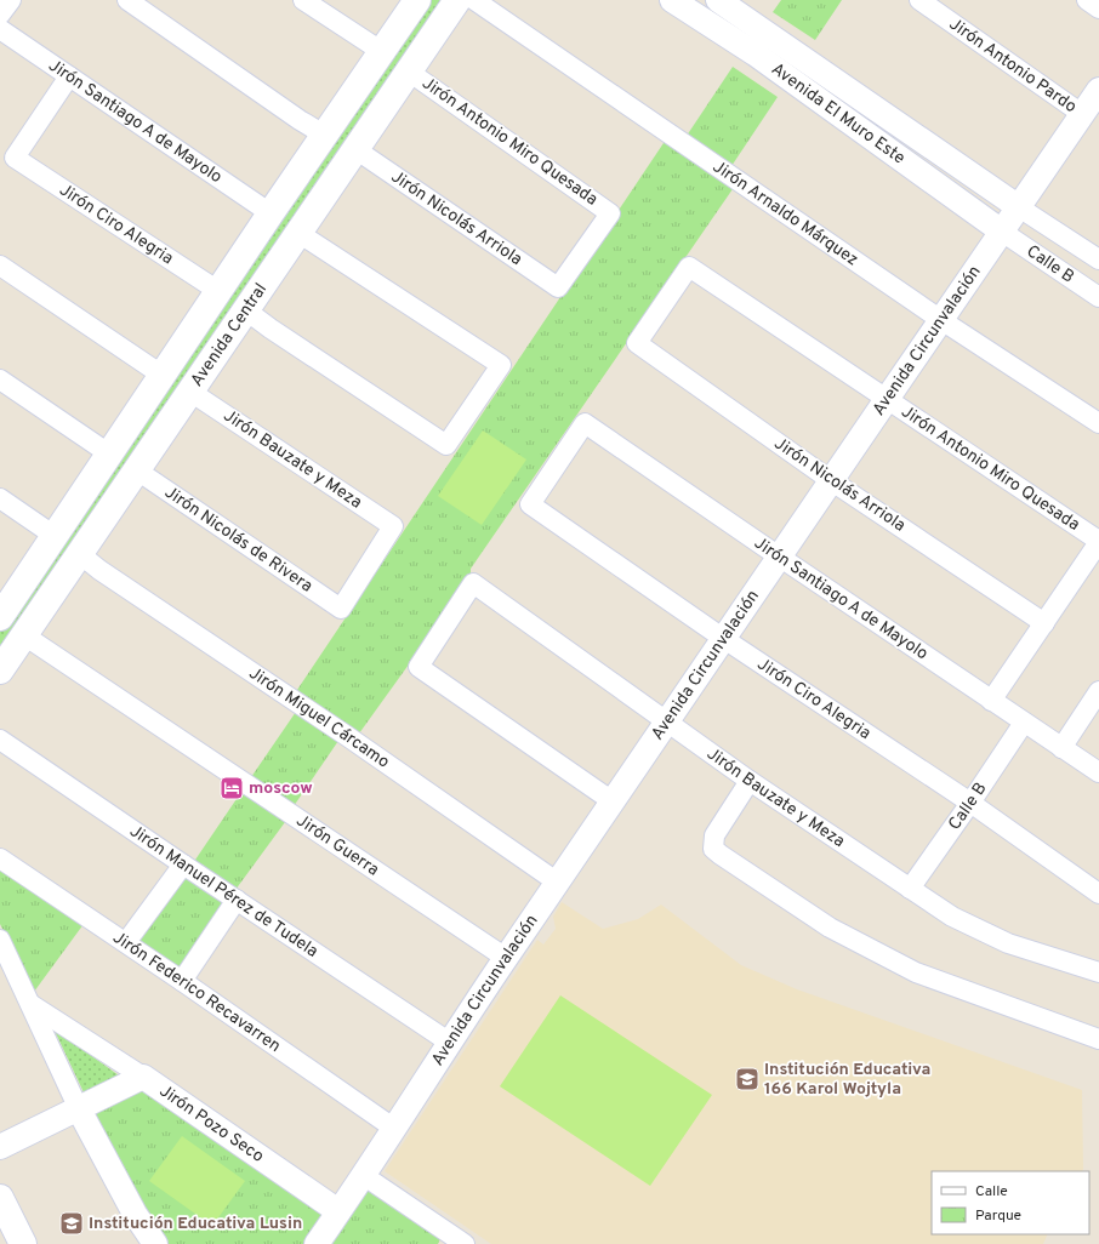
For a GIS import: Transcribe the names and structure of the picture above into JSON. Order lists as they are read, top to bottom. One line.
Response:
{"streets":{"main road":["Avenida Central"],"street":["Jirón Antonio Pardo","Avenida El Muro Este","Jirón Santiago A de Mayolo","Jirón Antonio Miro Quesada","Jirón Arnaldo Márquez","Jirón Nicolás Arriola","Jirón Ciro Alegria","Calle B","Avenida Circunvalación","Jirón Bauzate y Meza","Jirón Nicolás de Rivera","Jirón Miguel Cárcamo","Jirón Guerra","Jirón Manuel Pérez de Tudela","Jirón Federico Recavarren","Jirón Pozo Seco"]},"crossings":[["Jirón Antonio Pardo","Avenida Circunvalación"],["Avenida El Muro Este","Calle B"],["Avenida El Muro Este","Avenida Circunvalación"],["Jirón Santiago A de Mayolo","Jirón Ciro Alegria"],["Jirón Santiago A de Mayolo","Calle B"],["Jirón Santiago A de Mayolo","Avenida Central"],["Jirón Santiago A de Mayolo","Avenida Circunvalación"],["Jirón Antonio Miro Quesada","Jirón Nicolás Arriola"],["Jirón Antonio Miro Quesada","Avenida Central"],["Jirón Antonio Miro Quesada","Avenida Circunvalación"],["Jirón Arnaldo Márquez","Avenida Circunvalación"],["Jirón Nicolás Arriola","Avenida Central"],["Jirón Nicolás Arriola","Avenida Circunvalación"],["Jirón Ciro Alegria","Calle B"],["Jirón Ciro Alegria","Avenida Central"],["Jirón Ciro Alegria","Avenida Circunvalación"],["Calle B","Avenida Circunvalación"],["Calle B","Jirón Bauzate y Meza"],["Avenida Central","Jirón Bauzate y Meza"],["Avenida Central","Jirón Nicolás de Rivera"],["Avenida Central","Jirón Miguel Cárcamo"],["Avenida Central","Jirón Guerra"],["Avenida Circunvalación","Jirón Bauzate y Meza"],["Avenida Circunvalación","Jirón Miguel Cárcamo"],["Avenida Circunvalación","Jirón Guerra"],["Avenida Circunvalación","Jirón Manuel Pérez de Tudela"],["Avenida Circunvalación","Jirón Federico Recavarren"],["Avenida Circunvalación","Jirón Pozo Seco"],["Jirón Bauzate y Meza","Jirón Nicolás de Rivera"]],"places":{"hotel":["moscow"],"school or university":["Institución Educativa 166 Karol Wojtyla","Institución Educativa Lusin"]},"legend":["Calle","Parque"]}
